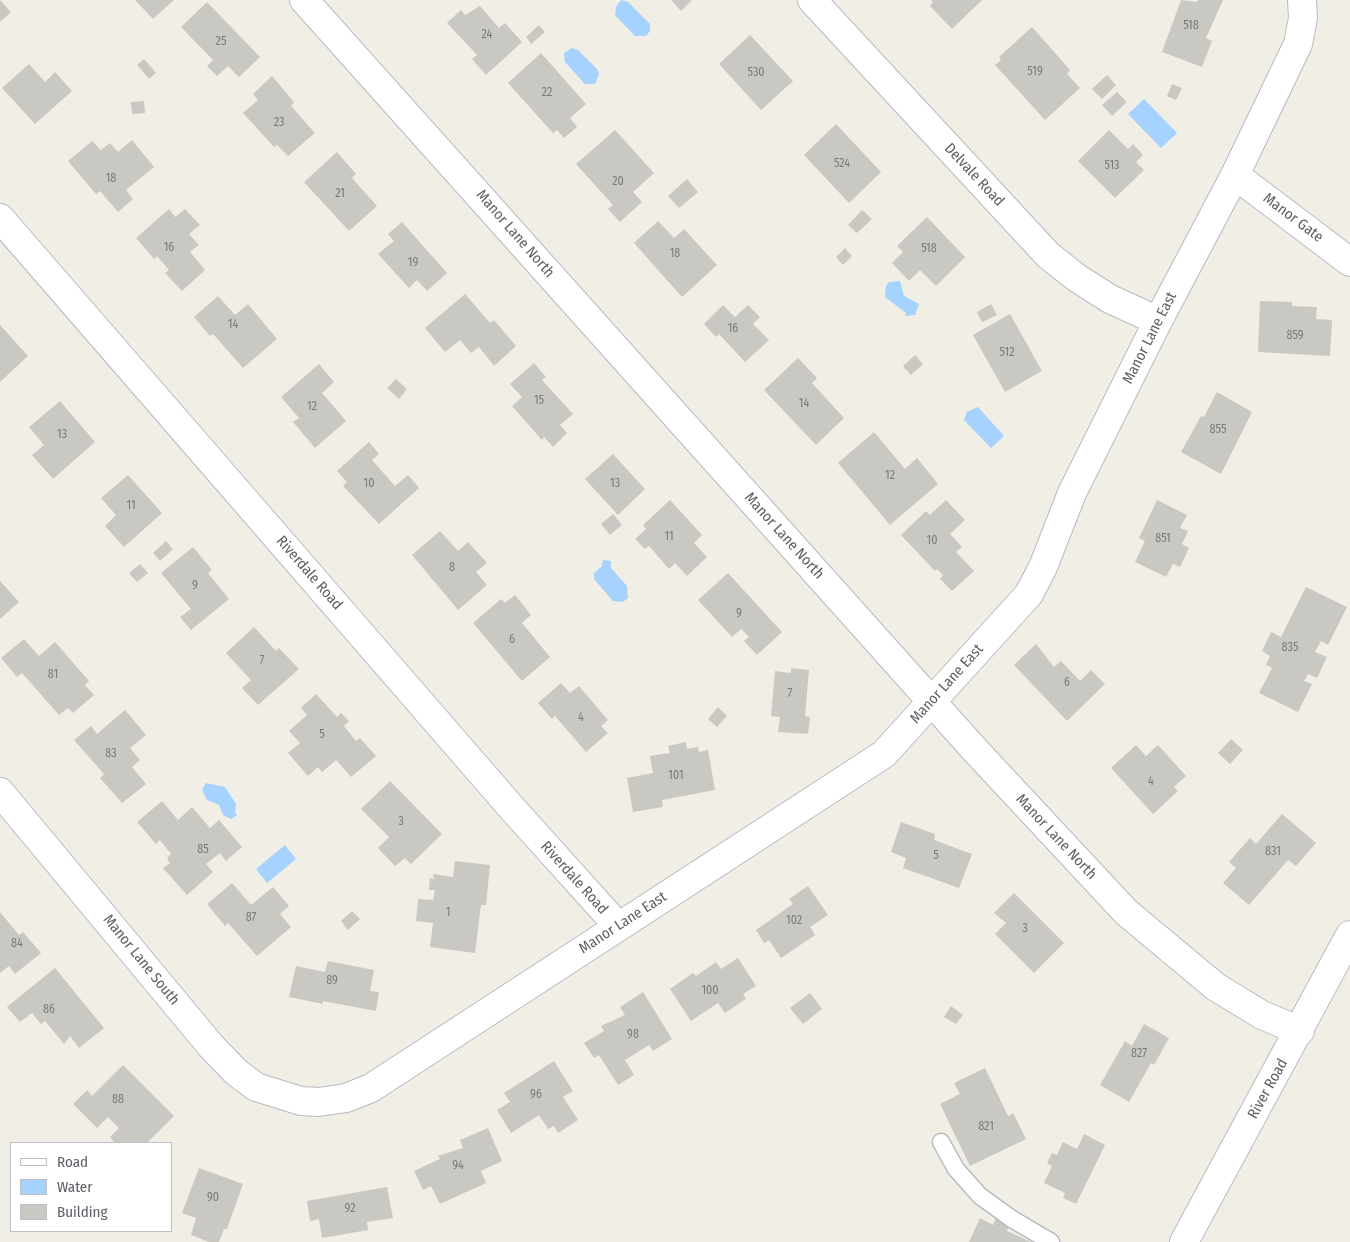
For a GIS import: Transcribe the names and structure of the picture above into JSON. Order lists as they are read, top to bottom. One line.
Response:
{"streets":{"street":["Delvale Road","Manor Gate","Manor Lane North","Manor Lane East","Riverdale Road","Manor Lane South","River Road"]},"crossings":[["Delvale Road","Manor Lane East"],["Manor Gate","Manor Lane East"],["Manor Lane North","Manor Lane East"],["Manor Lane North","River Road"],["Manor Lane East","Riverdale Road"],["Manor Lane East","Manor Lane South"]],"house_numbers":["518","24","25","519","530","22","23","524","513","18","20","21","16","518","18","19","14","16","859","512","15","14","12","855","13","12","10","13","11","11","851","10","8","9","9","6","835","7","81","6","7","4","5","83","101","4","3","85","831","5","1","87","102","3","84","89","100","86","98","827","96","88","821","94","90","92"],"legend":["Road","Water","Building"]}
